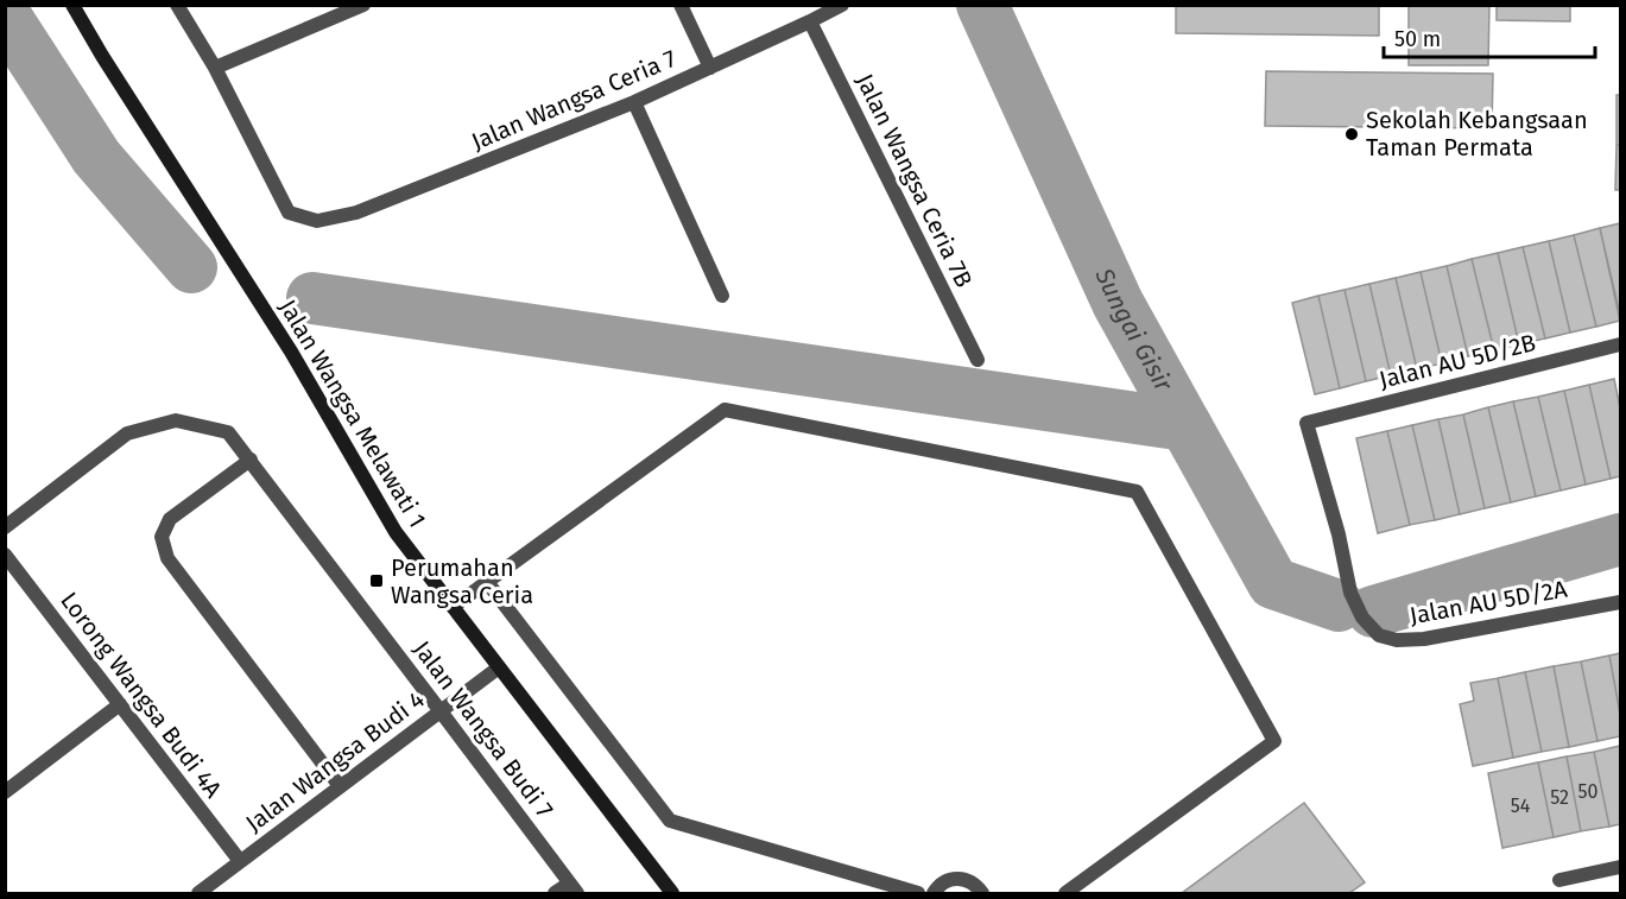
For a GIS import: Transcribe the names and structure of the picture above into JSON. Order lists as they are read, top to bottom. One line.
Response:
{"streets":{"street":["Jalan Wangsa Ceria 7","Jalan Wangsa Ceria 7B","Jalan AU 5D/2B","Jalan Wangsa Melawati 1","Jalan AU 5D/2A","Lorong Wangsa Budi 4A","Jalan Wangsa Budi 7","Jalan Wangsa Budi 4"]},"crossings":[["Jalan Wangsa Ceria 7","Jalan Wangsa Ceria 7B"],["Jalan AU 5D/2B","Jalan AU 5D/2A"],["Jalan Wangsa Melawati 1","Jalan Wangsa Budi 4"],["Lorong Wangsa Budi 4A","Jalan Wangsa Budi 4"],["Jalan Wangsa Budi 7","Jalan Wangsa Budi 4"]],"water":["Sungai Gisir"],"places":{"other":["Sekolah Kebangsaan Taman Permata"],"transit":["Perumahan Wangsa Ceria"]},"house_numbers":["50","52","54"],"scale_bar":"50 m"}
